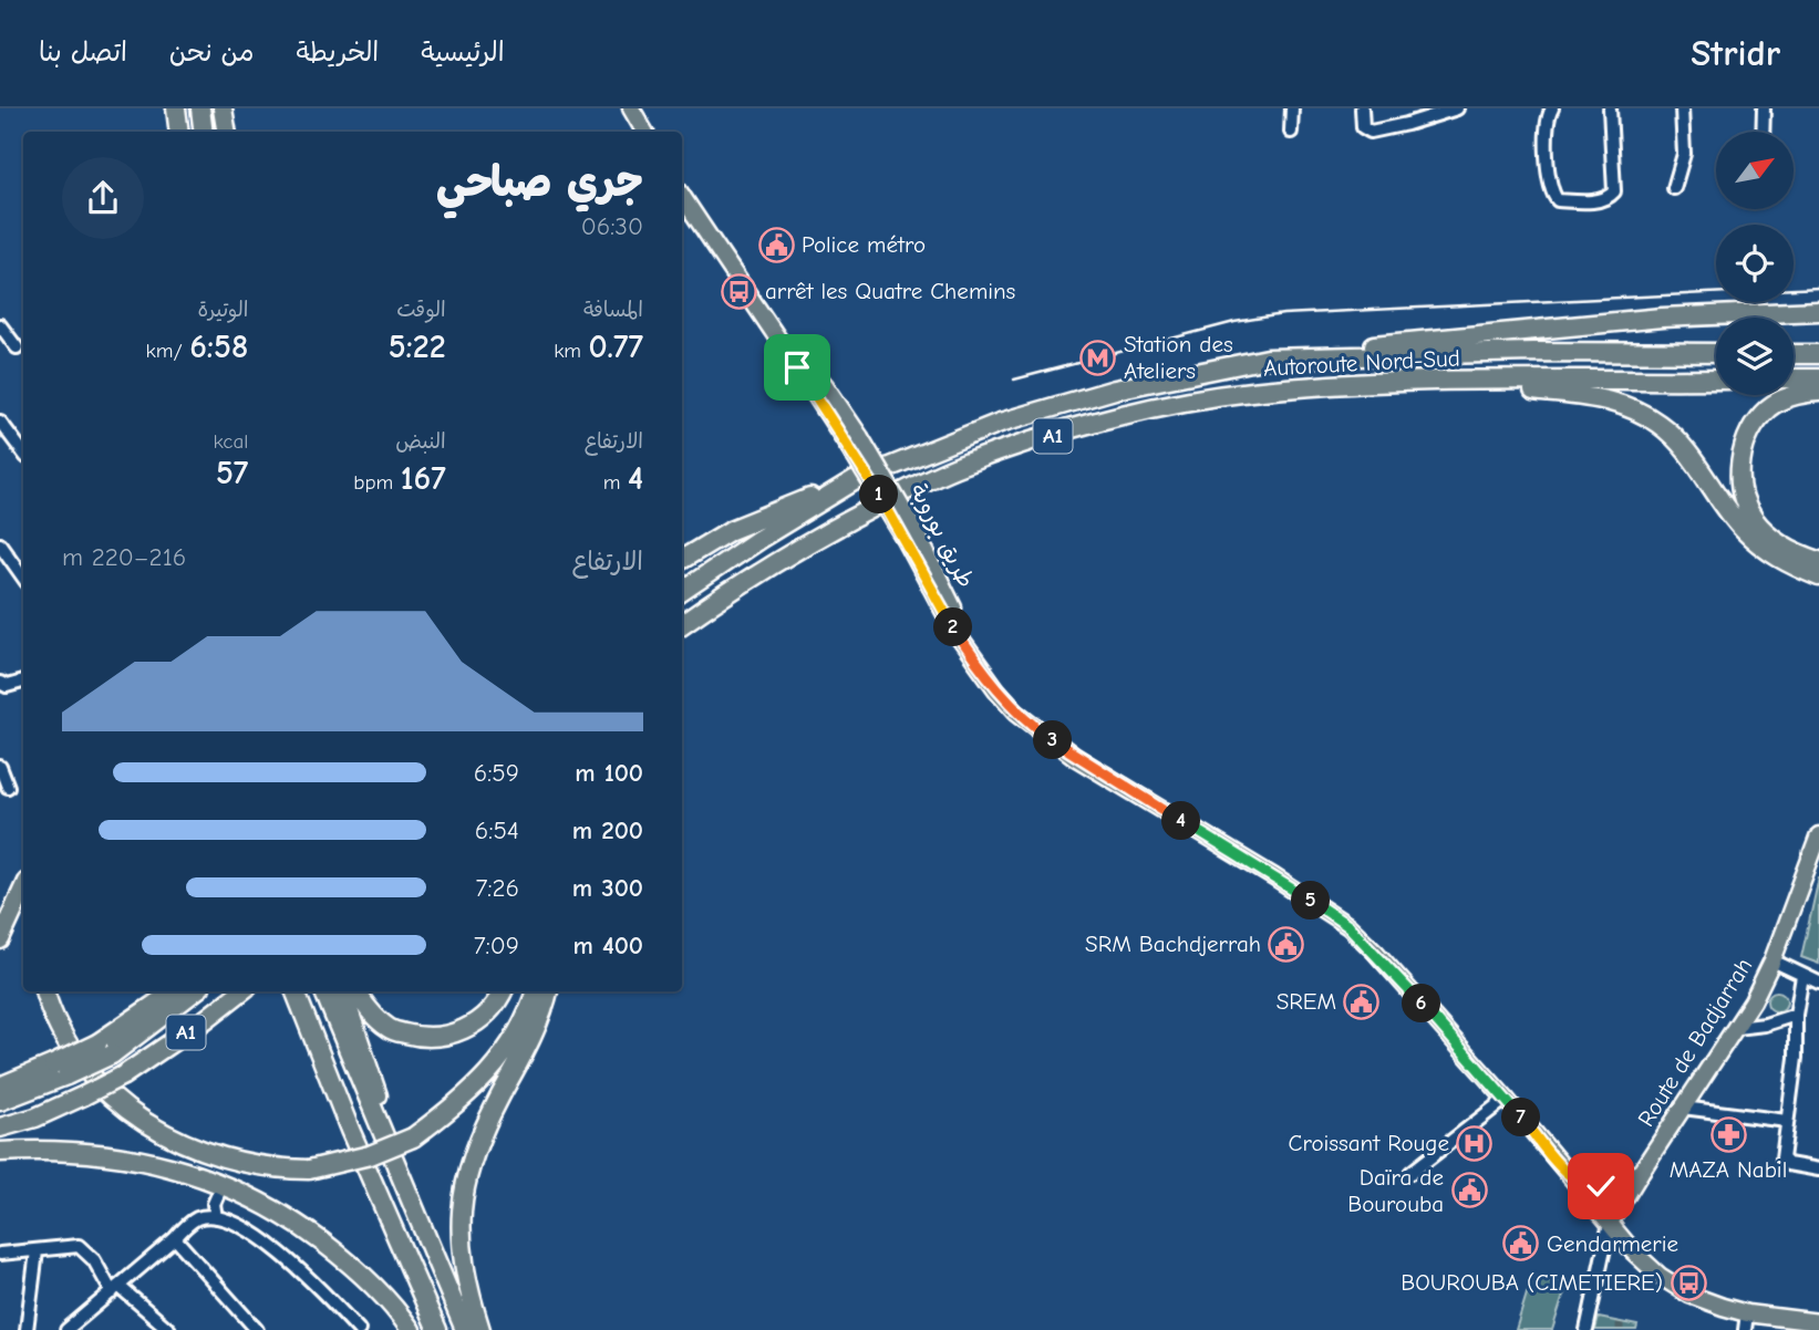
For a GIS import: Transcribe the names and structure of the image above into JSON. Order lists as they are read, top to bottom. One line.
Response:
{"streets":{"highway":["Autoroute Nord-Sud","A1"],"main road":["طريق بوروبة","Route de Badjarrah"]},"crossings":[["طريق بوروبة","Route de Badjarrah"]],"places":{"public building":["Police métro","SRM Bachdjerrah","SREM","Daïra de Bourouba","Gendarmerie"],"bus stop":["arrêt les Quatre Chemins","BOUROUBA (CIMETIERE)"],"metro station":["Station des Ateliers"],"pharmacy":["MAZA Nabil"],"hospital":["Croissant Rouge"]},"north":"top right","page":{"header":"Stridr","nav":["الرئيسية","الخريطة","من نحن","اتصل بنا"],"heading":["جري صباحي","06:30"],"stats":[["المسافة","0.77 km"],["الوقت","5:22"],["الوتيرة","6:58 /km"],["الارتفاع","4 m"],["النبض","167 bpm"],["kcal","57"]],"pins":["1","2","3","4","5","6","7"],"chart":["الارتفاع","216–220 m"],"list":[{"name":"100 m","note":"6:59"},{"name":"200 m","note":"6:54"},{"name":"300 m","note":"7:26"},{"name":"400 m","note":"7:09"}]}}
